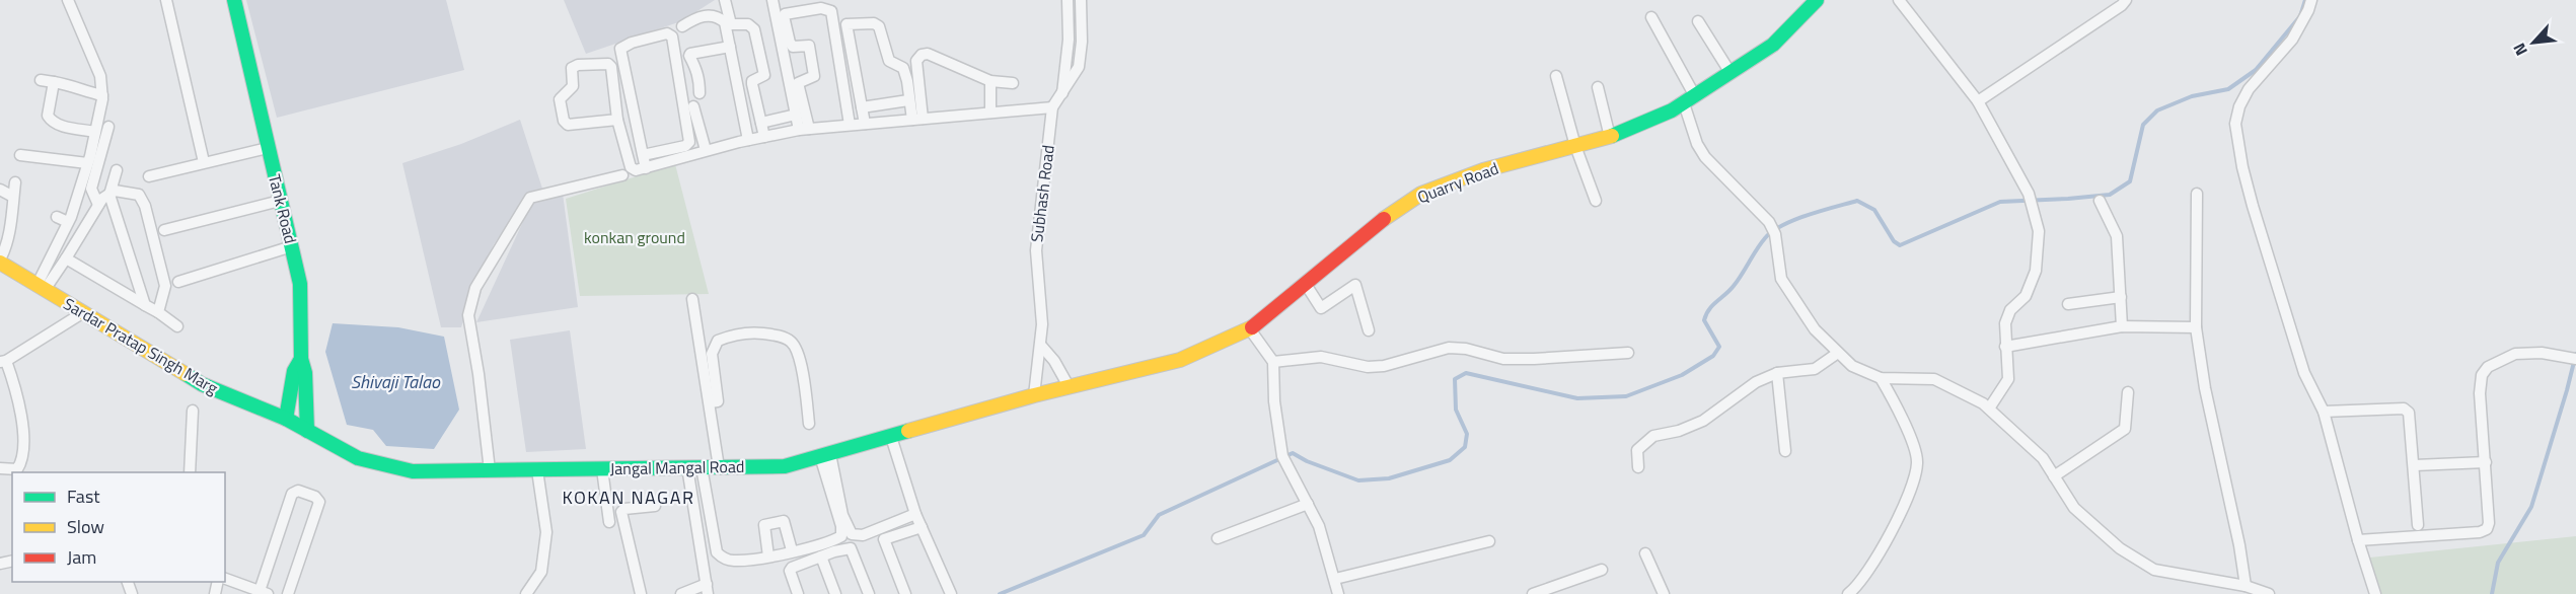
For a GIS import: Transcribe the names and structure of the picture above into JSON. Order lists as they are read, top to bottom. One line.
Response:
{"streets":{"main road":["Quarry Road","Tank Road","Sardar Pratap Singh Marg","Jangal Mangal Road"],"street":["Subhash Road"]},"crossings":[["Quarry Road","Jangal Mangal Road"],["Subhash Road","Jangal Mangal Road"],["Tank Road","Sardar Pratap Singh Marg"],["Tank Road","Jangal Mangal Road"],["Sardar Pratap Singh Marg","Jangal Mangal Road"]],"districts":["KOKAN NAGAR"],"water":["Shivaji Talao"],"parks":["konkan ground"],"legend":["Fast","Slow","Jam"],"north":"bottom left"}
